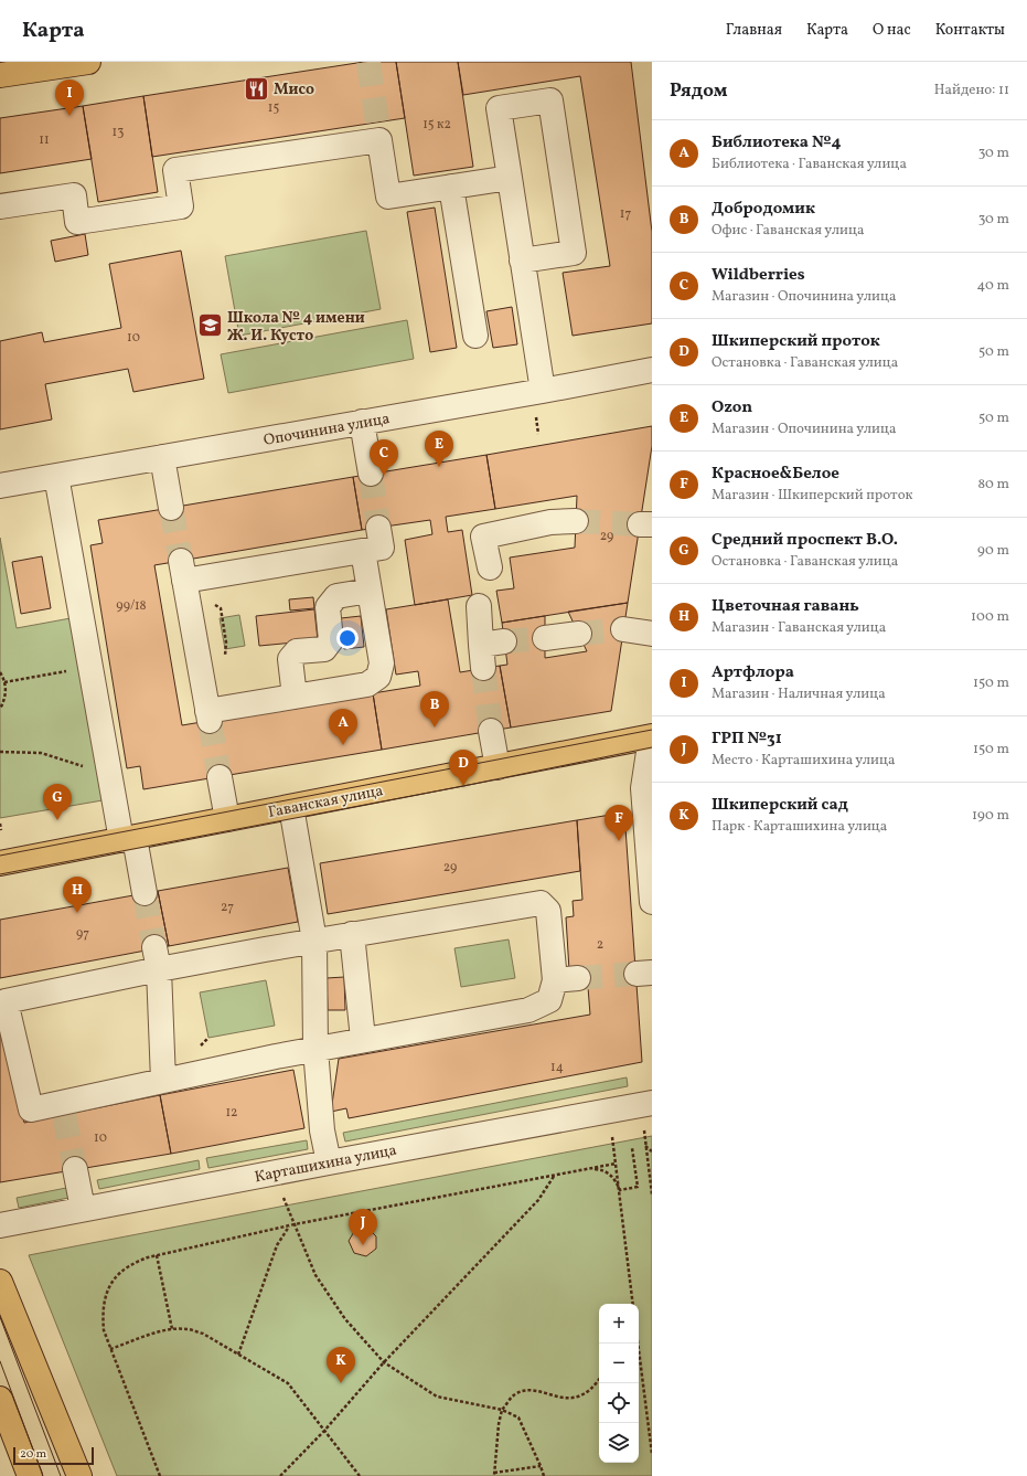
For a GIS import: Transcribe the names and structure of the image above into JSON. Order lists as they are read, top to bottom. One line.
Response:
{"streets":{"main road":["Гаванская улица"],"street":["Опочинина улица","Карташихина улица"]},"places":{"restaurant":["Мисо"],"school or university":["Школа № 4 имени Ж. И. Кусто"]},"house_numbers":["15","15 к2","13","11","17","10","29","99/18","29","27","97","2","14","12","10"],"scale_bar":"20 m","page":{"header":"Карта","nav":["Главная","Карта","О нас","Контакты"],"heading":["Рядом","Найдено: 11"],"pins":["I","E","C","B","A","D","G","F","H","J","K"],"list":[{"mark":"A","name":"Библиотека №4","note":"Библиотека · Гаванская улица","value":"30 m"},{"mark":"B","name":"Добродомик","note":"Офис · Гаванская улица","value":"30 m"},{"mark":"C","name":"Wildberries","note":"Магазин · Опочинина улица","value":"40 m"},{"mark":"D","name":"Шкиперский проток","note":"Остановка · Гаванская улица","value":"50 m"},{"mark":"E","name":"Ozon","note":"Магазин · Опочинина улица","value":"50 m"},{"mark":"F","name":"Красное&Белое","note":"Магазин · Шкиперский проток","value":"80 m"},{"mark":"G","name":"Средний проспект В.О.","note":"Остановка · Гаванская улица","value":"90 m"},{"mark":"H","name":"Цветочная гавань","note":"Магазин · Гаванская улица","value":"100 m"},{"mark":"I","name":"Артфлора","note":"Магазин · Наличная улица","value":"150 m"},{"mark":"J","name":"ГРП №31","note":"Место · Карташихина улица","value":"150 m"},{"mark":"K","name":"Шкиперский сад","note":"Парк · Карташихина улица","value":"190 m"}],"map_buttons":["+","−"],"scale":"20 m"}}
